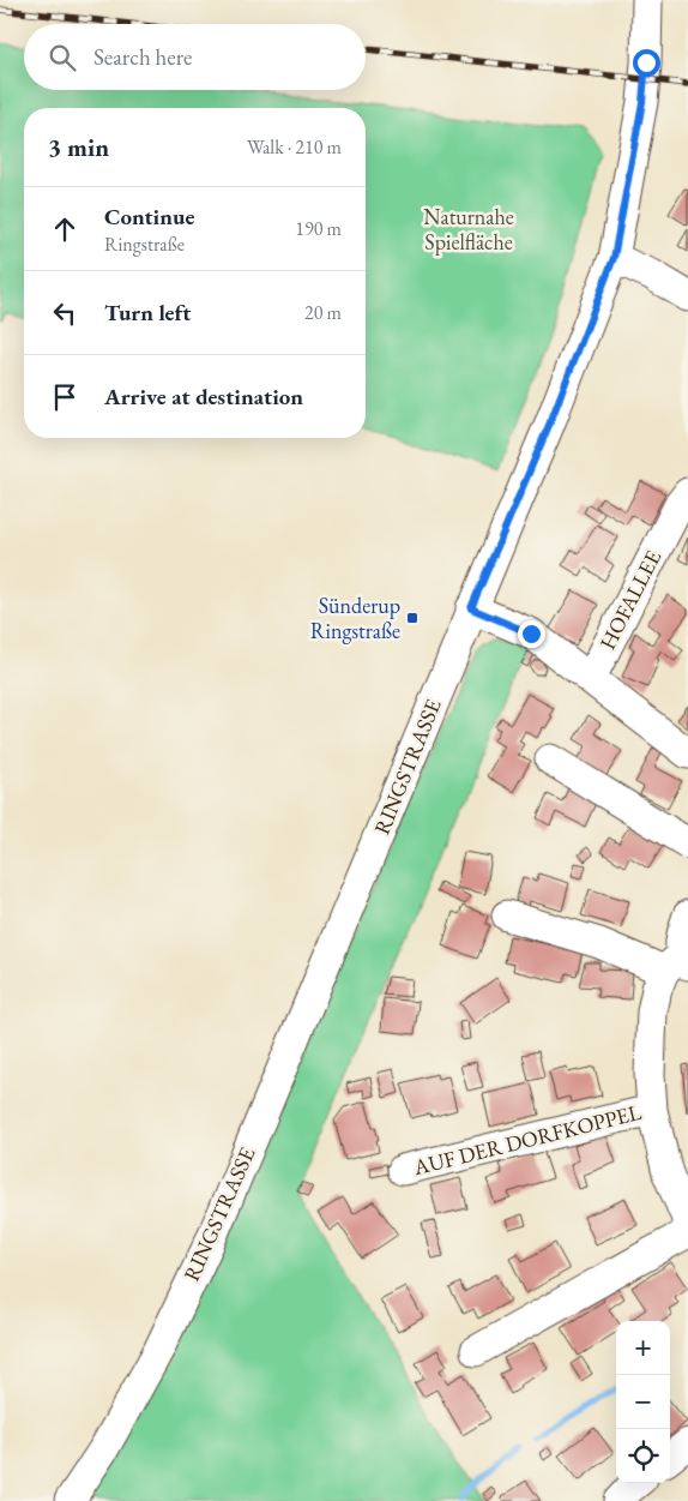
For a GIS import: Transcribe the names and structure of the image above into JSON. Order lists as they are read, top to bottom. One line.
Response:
{"streets":{"street":["HOFALLEE","RINGSTRASSE","AUF DER DORFKOPPEL"]},"parks":["Naturnahe Spielfläche"],"places":{"transit":["Sünderup Ringstraße"]},"page":{"search":"Search here","heading":["3 min","Walk · 210 m"],"list":[["Continue","Ringstraße","190 m"],["Turn left","20 m"],"Arrive at destination"],"map_buttons":["+","−"]}}
